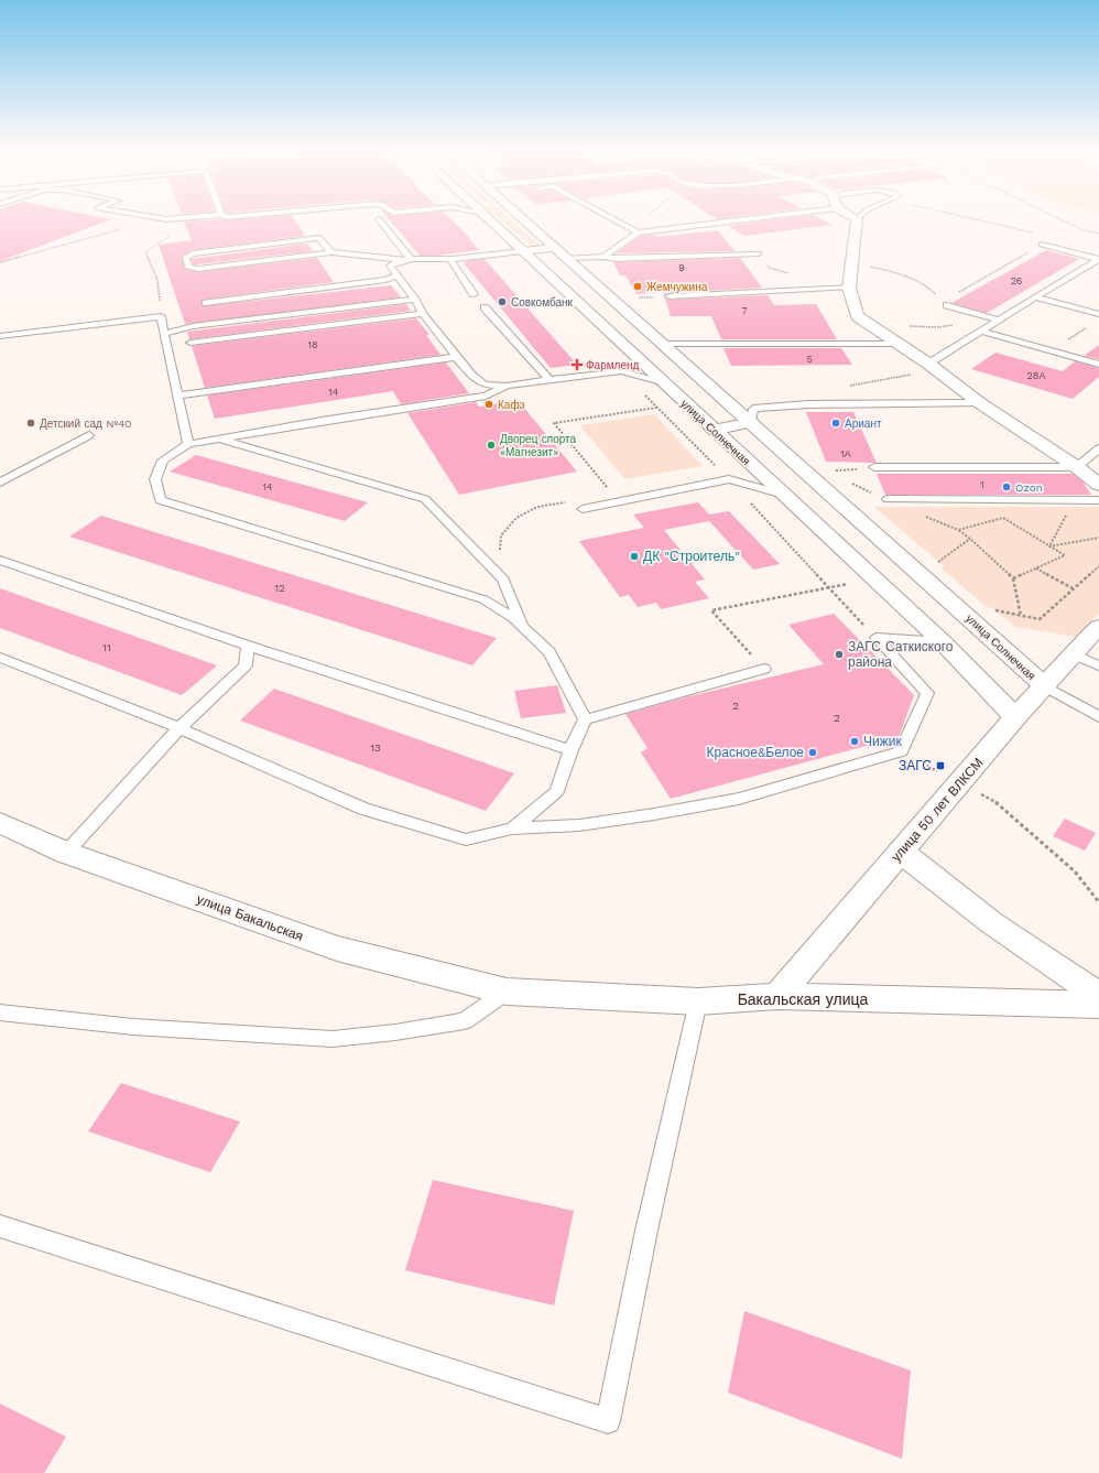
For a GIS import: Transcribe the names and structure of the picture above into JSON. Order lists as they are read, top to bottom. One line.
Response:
{"streets":{"main road":["улица Солнечная","улица 50 лет ВЛКСМ","улица Бакальская","Бакальская улица"]},"crossings":[["улица Солнечная","улица 50 лет ВЛКСМ"],["улица 50 лет ВЛКСМ","Бакальская улица"],["улица Бакальская","Бакальская улица"]],"places":{"other":["Жемчужина","Совкомбанк","Кафэ","Детский сад №40","Ариант","Дворец спорта «Магнезит»","Ozon","ДК \"Строитель\"","ЗАГС Саткиского района","Чижик","Красное&Белое"],"health":["Фармленд"],"transit":["ЗАГС"]},"house_numbers":["9","26","7","18","5","28А","14","1А","1","14","12","11","2","2","13"]}
